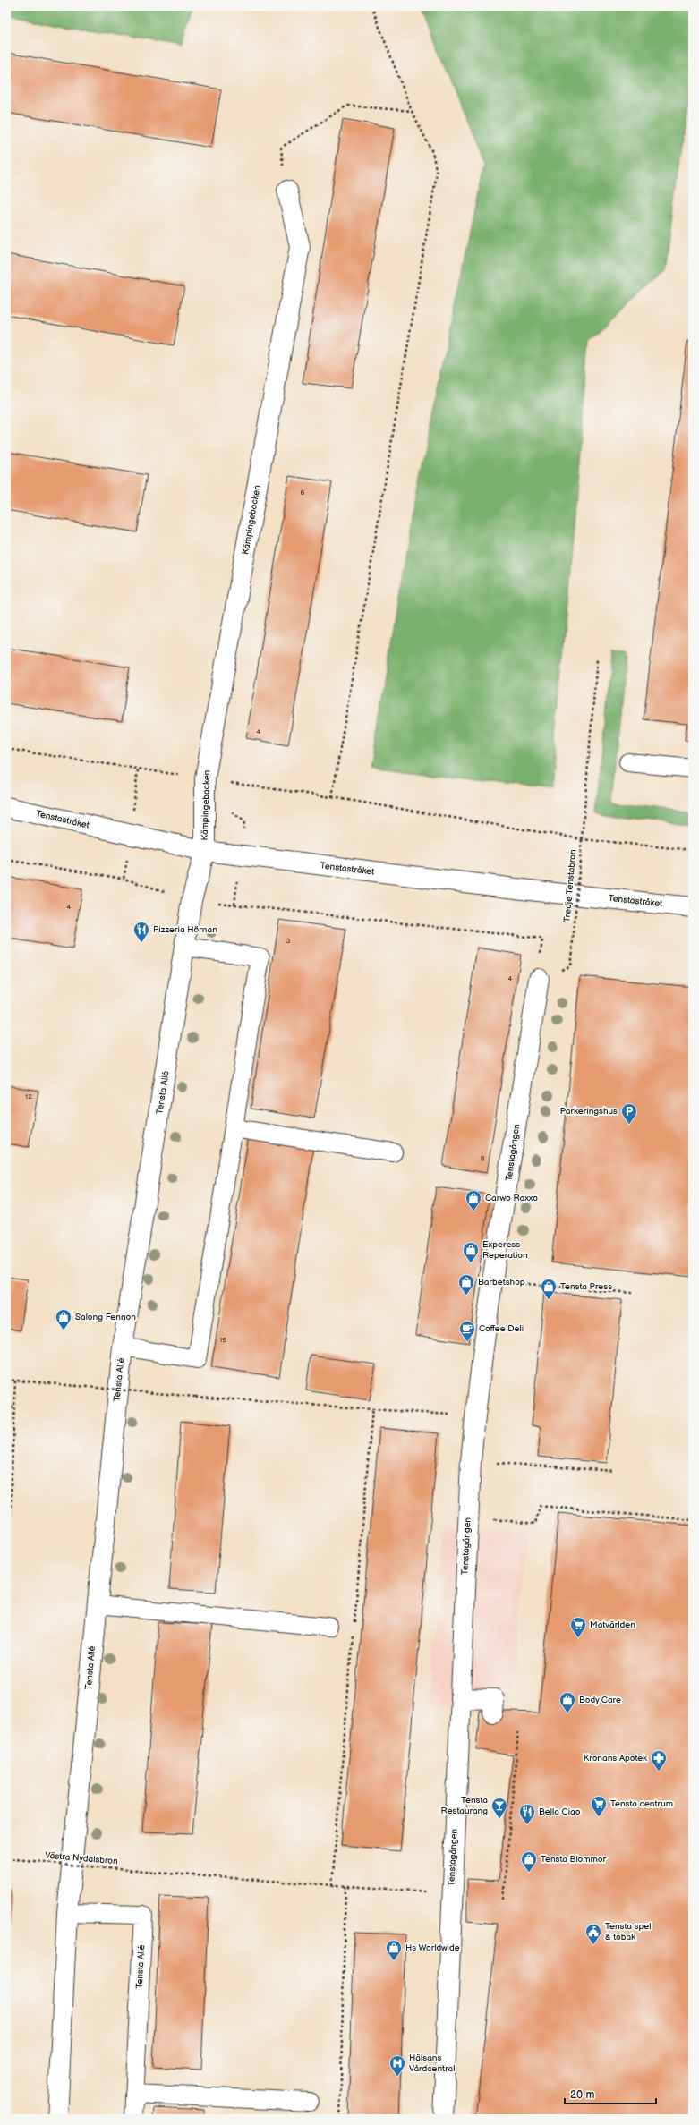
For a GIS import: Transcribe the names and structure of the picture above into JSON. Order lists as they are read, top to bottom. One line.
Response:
{"streets":{"street":["Kämpingebacken","Tenstastråket","Tensta Allé","Tenstagången"],"path":["Tredje Tenstabron","Västra Nydalsbron"]},"crossings":[["Kämpingebacken","Tenstastråket"],["Kämpingebacken","Tensta Allé"],["Tenstastråket","Tensta Allé"],["Tredje Tenstabron","Tenstagången"],["Tenstagången","Västra Nydalsbron"]],"places":{"restaurant":["Pizzeria Hörnan","Bella Ciao"],"parking":["Parkeringshus"],"shop":["Carwo Raxxo","Experess Reperation","Barbetshop","Tensta Press","Salong Fennon","Body Care","Tensta Blommor","Hs Worldwide"],"cafe":["Coffee Deli"],"supermarket":["Matvärlden","Tensta centrum"],"pharmacy":["Kronans Apotek"],"bar":["Tensta Restaurang"],"public building":["Tensta spel & tobak"],"hospital":["Hälsans Vårdcentral"]},"house_numbers":["6","4","4","3","4","12","8","15"],"scale_bar":"20 m"}
